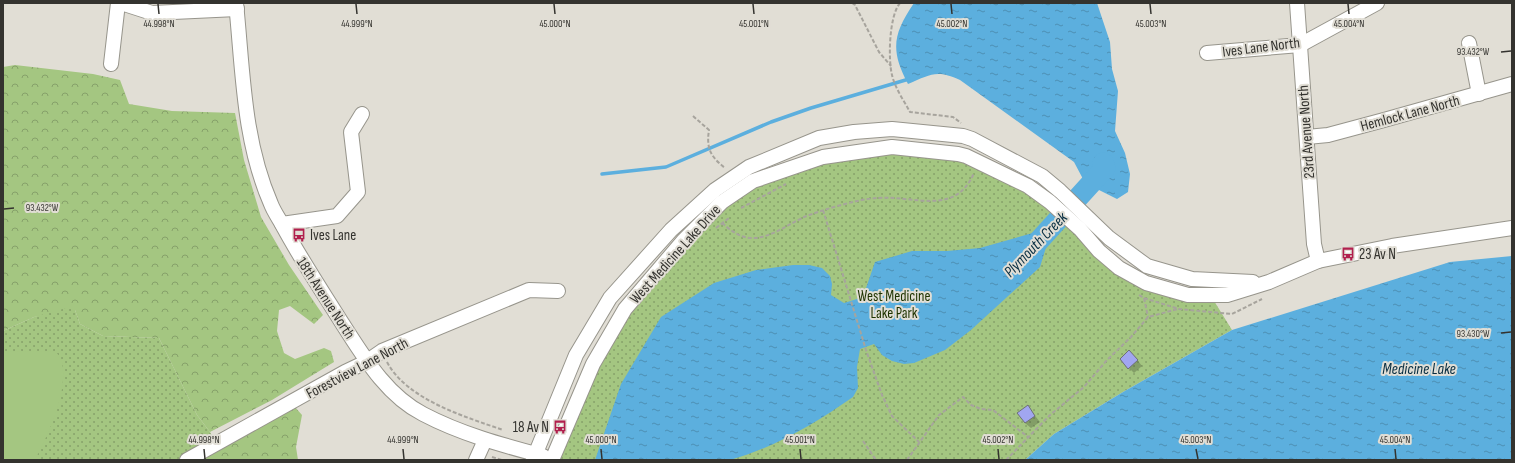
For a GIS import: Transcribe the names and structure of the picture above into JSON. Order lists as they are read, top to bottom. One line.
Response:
{"streets":{"street":["Ives Lane North","Hemlock Lane North","23rd Avenue North","West Medicine Lake Drive","18th Avenue North","Forestview Lane North"]},"crossings":[["Ives Lane North","23rd Avenue North"],["Hemlock Lane North","23rd Avenue North"],["23rd Avenue North","West Medicine Lake Drive"],["West Medicine Lake Drive","18th Avenue North"],["18th Avenue North","Forestview Lane North"]],"water":["Plymouth Creek","Medicine Lake"],"parks":["West Medicine Lake Park"],"places":{"bus stop":["Ives Lane","23 Av N","18 Av N"]},"coordinates":["44.998°N","44.999°N","45.000°N","45.001°N","45.002°N","45.003°N","45.004°N","93.432°W","93.430°W"]}
